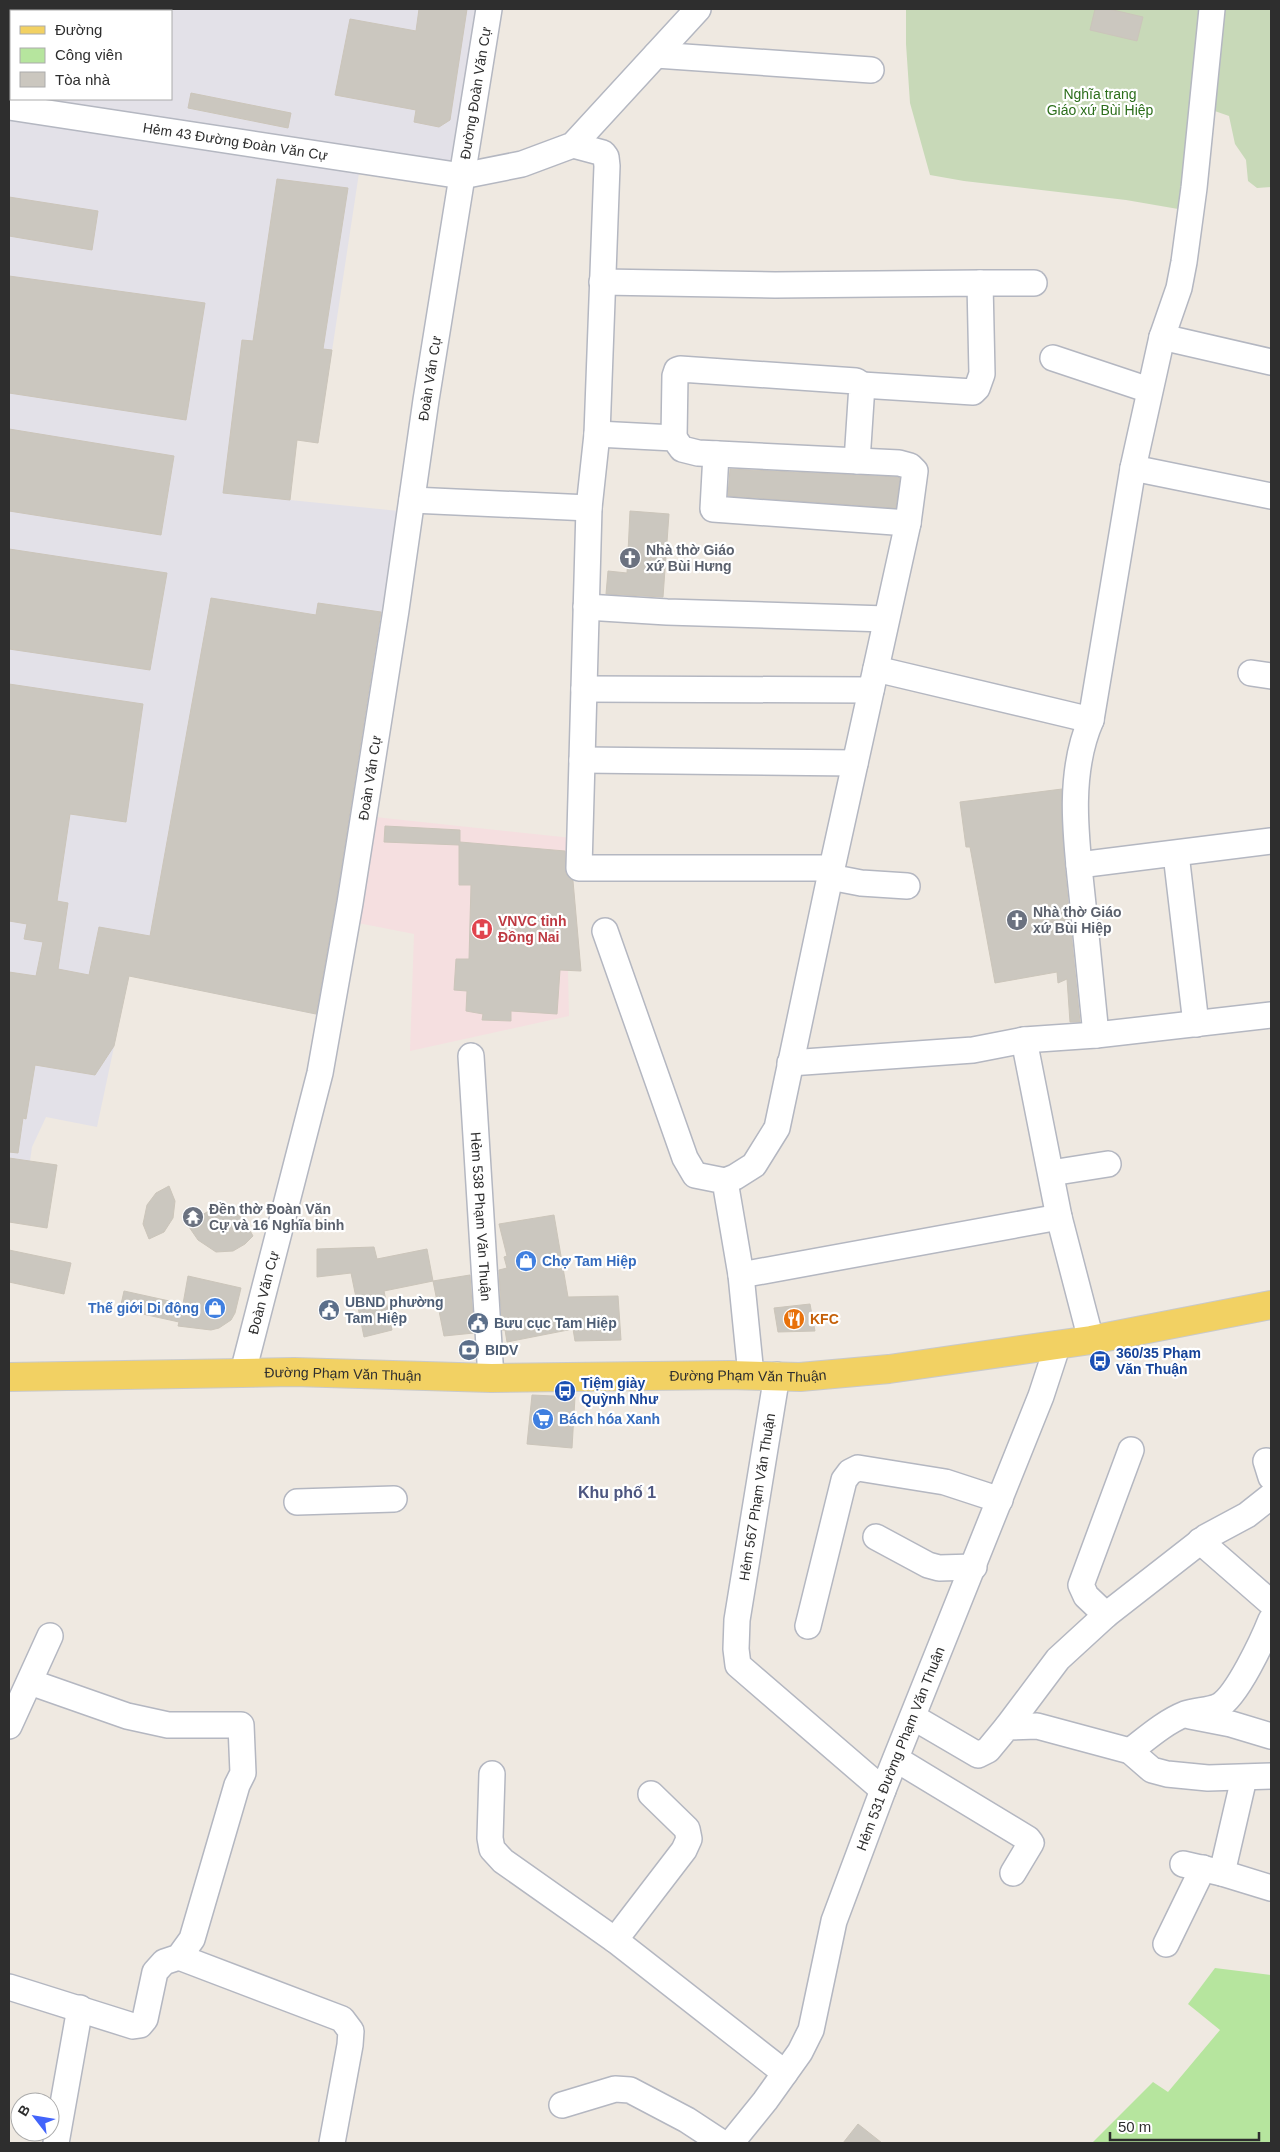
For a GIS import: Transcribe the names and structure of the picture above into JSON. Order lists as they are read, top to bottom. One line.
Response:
{"streets":{"main road":["Đường Phạm Văn Thuận"],"street":["Đường Đoàn Văn Cự","Hẻm 43 Đường Đoàn Văn Cự","Đoàn Văn Cự","Hẻm 538 Phạm Văn Thuận","Hẻm 567 Phạm Văn Thuận","Hẻm 531 Đường Phạm Văn Thuận"]},"crossings":[["Đường Đoàn Văn Cự","Hẻm 43 Đường Đoàn Văn Cự"],["Đường Đoàn Văn Cự","Đoàn Văn Cự"],["Hẻm 43 Đường Đoàn Văn Cự","Đoàn Văn Cự"],["Đoàn Văn Cự","Đường Phạm Văn Thuận"],["Hẻm 538 Phạm Văn Thuận","Đường Phạm Văn Thuận"],["Đường Phạm Văn Thuận","Hẻm 567 Phạm Văn Thuận"],["Đường Phạm Văn Thuận","Hẻm 531 Đường Phạm Văn Thuận"],["Hẻm 567 Phạm Văn Thuận","Hẻm 531 Đường Phạm Văn Thuận"]],"districts":["Khu phố 1"],"parks":["Nghĩa trang Giáo xứ Bùi Hiệp"],"places":{"church":["Nhà thờ Giáo xứ Bùi Hưng","Nhà thờ Giáo xứ Bùi Hiệp"],"hospital":["VNVC tỉnh Đồng Nai"],"temple":["Đền thờ Đoàn Văn Cự và 16 Nghĩa binh"],"shop":["Chợ Tam Hiệp","Thế giới Di động"],"public building":["UBND phường Tam Hiệp","Bưu cục Tam Hiệp"],"restaurant":["KFC"],"bank":["BIDV"],"bus stop":["360/35 Phạm Văn Thuận","Tiệm giày Quỳnh Như"],"supermarket":["Bách hóa Xanh"]},"legend":["Đường","Công viên","Tòa nhà"],"scale_bar":"50 m","north":"top left"}
